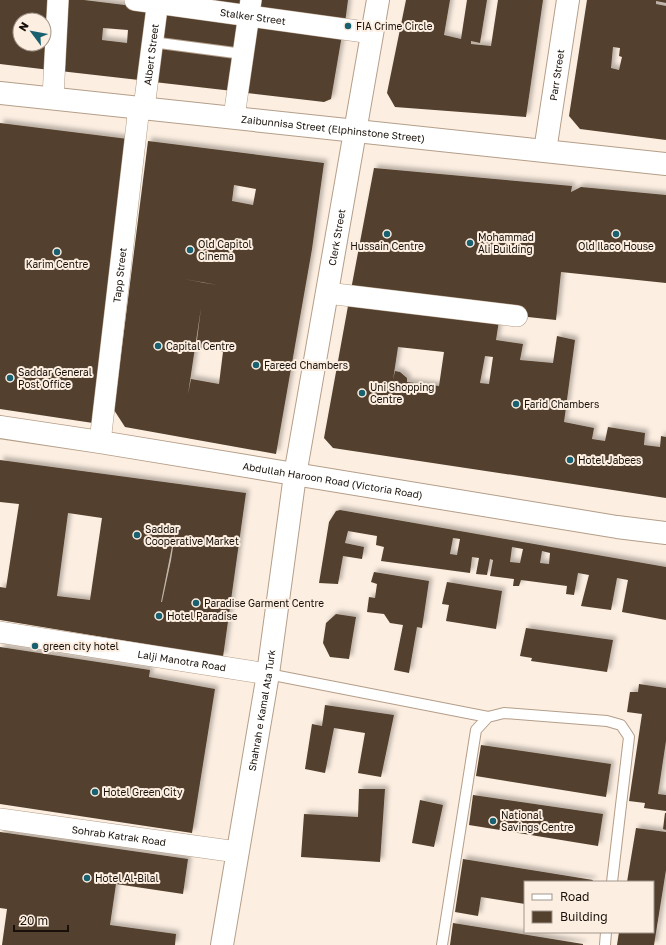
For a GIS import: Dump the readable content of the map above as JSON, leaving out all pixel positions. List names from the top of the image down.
{
  "streets": {
    "main road": [
      "Parr Street",
      "Zaibunnisa Street (Elphinstone Street)",
      "Clerk Street",
      "Abdullah Haroon Road (Victoria Road)",
      "Shahrah e Kamal Ata Turk"
    ],
    "street": [
      "Stalker Street",
      "Albert Street",
      "Tapp Street",
      "Lalji Manotra Road",
      "Sohrab Katrak Road"
    ]
  },
  "crossings": [
    ["Stalker Street", "Albert Street"],
    ["Stalker Street", "Clerk Street"],
    ["Albert Street", "Zaibunnisa Street (Elphinstone Street)"],
    ["Albert Street", "Tapp Street"],
    ["Parr Street", "Zaibunnisa Street (Elphinstone Street)"],
    ["Zaibunnisa Street (Elphinstone Street)", "Clerk Street"],
    ["Zaibunnisa Street (Elphinstone Street)", "Tapp Street"],
    ["Clerk Street", "Abdullah Haroon Road (Victoria Road)"],
    ["Clerk Street", "Shahrah e Kamal Ata Turk"],
    ["Tapp Street", "Abdullah Haroon Road (Victoria Road)"],
    ["Abdullah Haroon Road (Victoria Road)", "Shahrah e Kamal Ata Turk"],
    ["Lalji Manotra Road", "Shahrah e Kamal Ata Turk"],
    ["Shahrah e Kamal Ata Turk", "Sohrab Katrak Road"]
  ],
  "places": [
    "FIA Crime Circle",
    "Hussain Centre",
    "Old Ilaco House",
    "Mohammad Ali Building",
    "Old Capitol Cinema",
    "Karim Centre",
    "Capital Centre",
    "Fareed Chambers",
    "Saddar General Post Office",
    "Uni Shopping Centre",
    "Farid Chambers",
    "Hotel Jabees",
    "Saddar Cooperative Market",
    "Paradise Garment Centre",
    "Hotel Paradise",
    "green city hotel",
    "Hotel Green City",
    "National Savings Centre",
    "Hotel Al-Bilal"
  ],
  "legend": ["Road", "Building"],
  "scale_bar": "20 m",
  "north": "top left"
}
